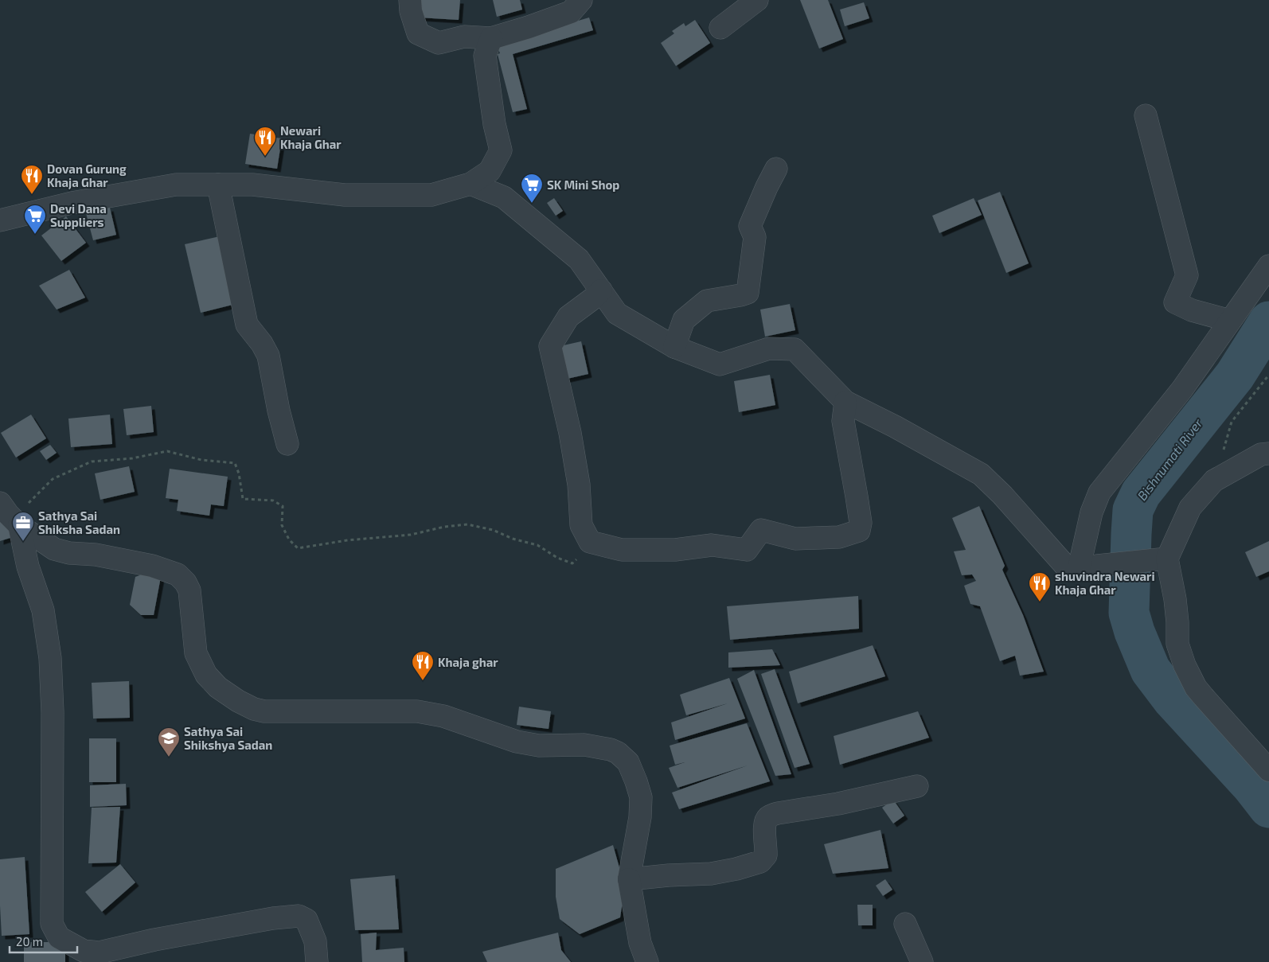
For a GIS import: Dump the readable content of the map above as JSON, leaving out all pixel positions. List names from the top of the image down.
{
  "water": ["Bishnumati River"],
  "places": {
    "restaurant": [
      "Newari Khaja Ghar",
      "Dovan Gurung Khaja Ghar",
      "shuvindra Newari Khaja Ghar",
      "Khaja ghar"
    ],
    "supermarket": ["SK Mini Shop", "Devi Dana Suppliers"],
    "office": ["Sathya Sai Shiksha Sadan"],
    "school or university": ["Sathya Sai Shikshya Sadan"]
  },
  "scale_bar": "20 m"
}
